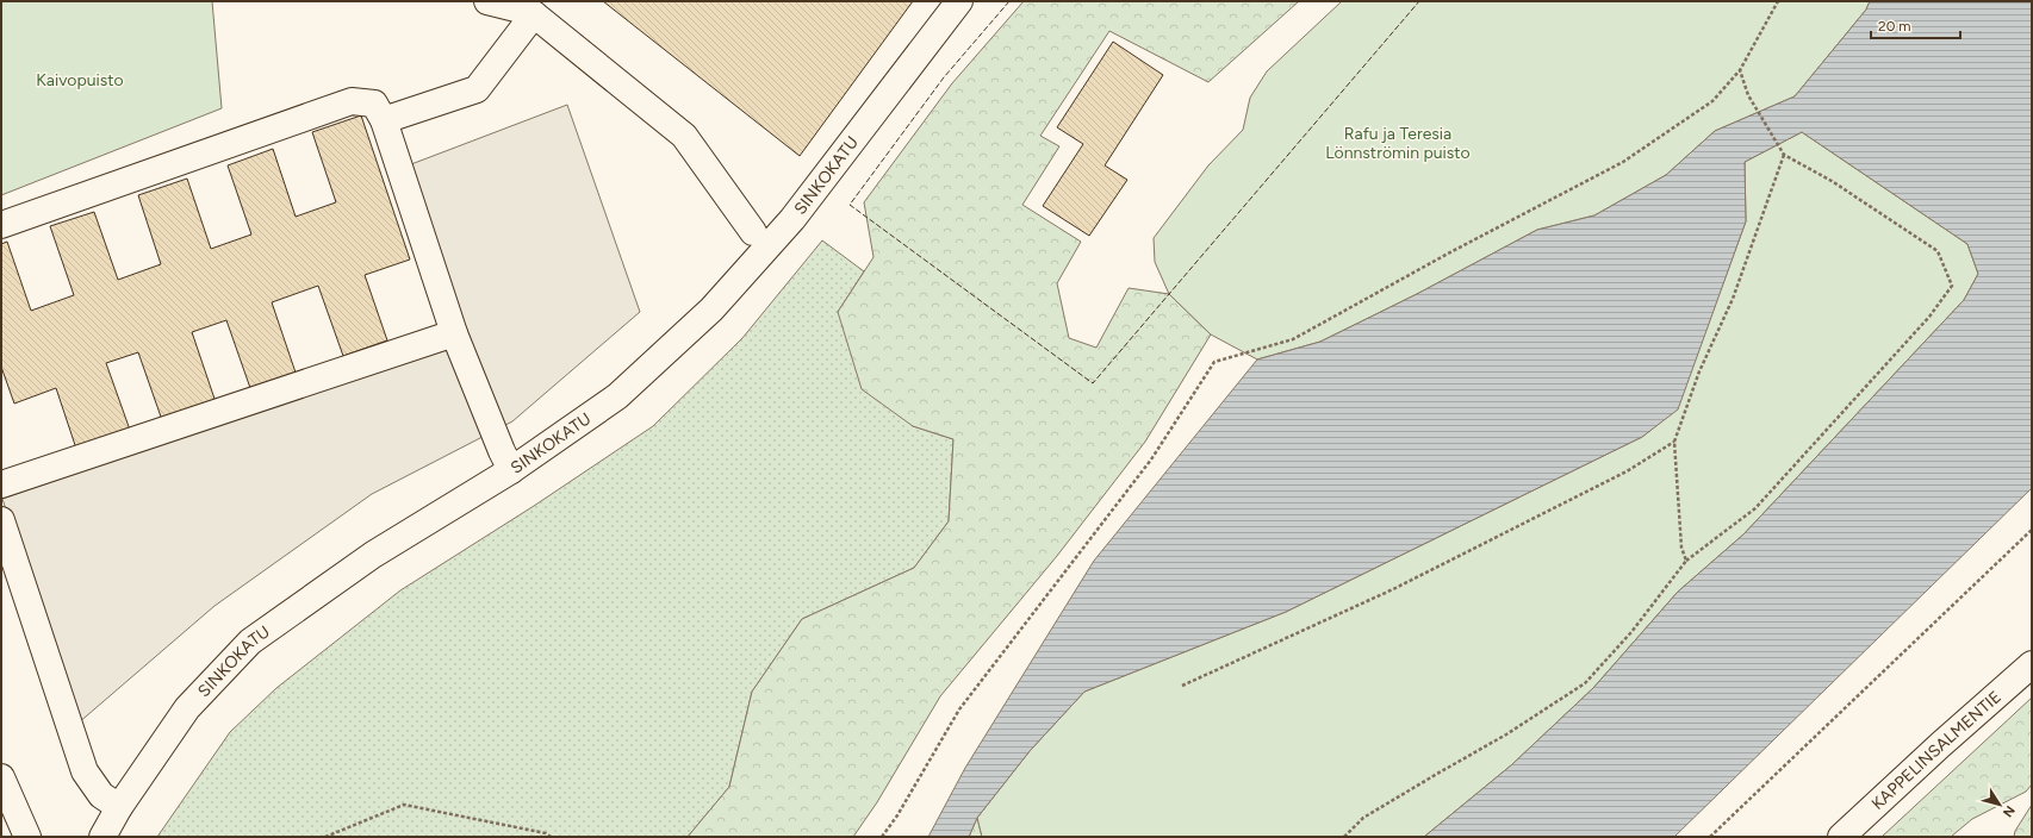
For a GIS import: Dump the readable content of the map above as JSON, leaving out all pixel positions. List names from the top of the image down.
{
  "streets": {
    "main road": ["SINKOKATU", "KAPPELINSALMENTIE"]
  },
  "parks": ["Kaivopuisto", "Rafu ja Teresia Lönnströmin puisto"],
  "scale_bar": "20 m",
  "north": "bottom right"
}
